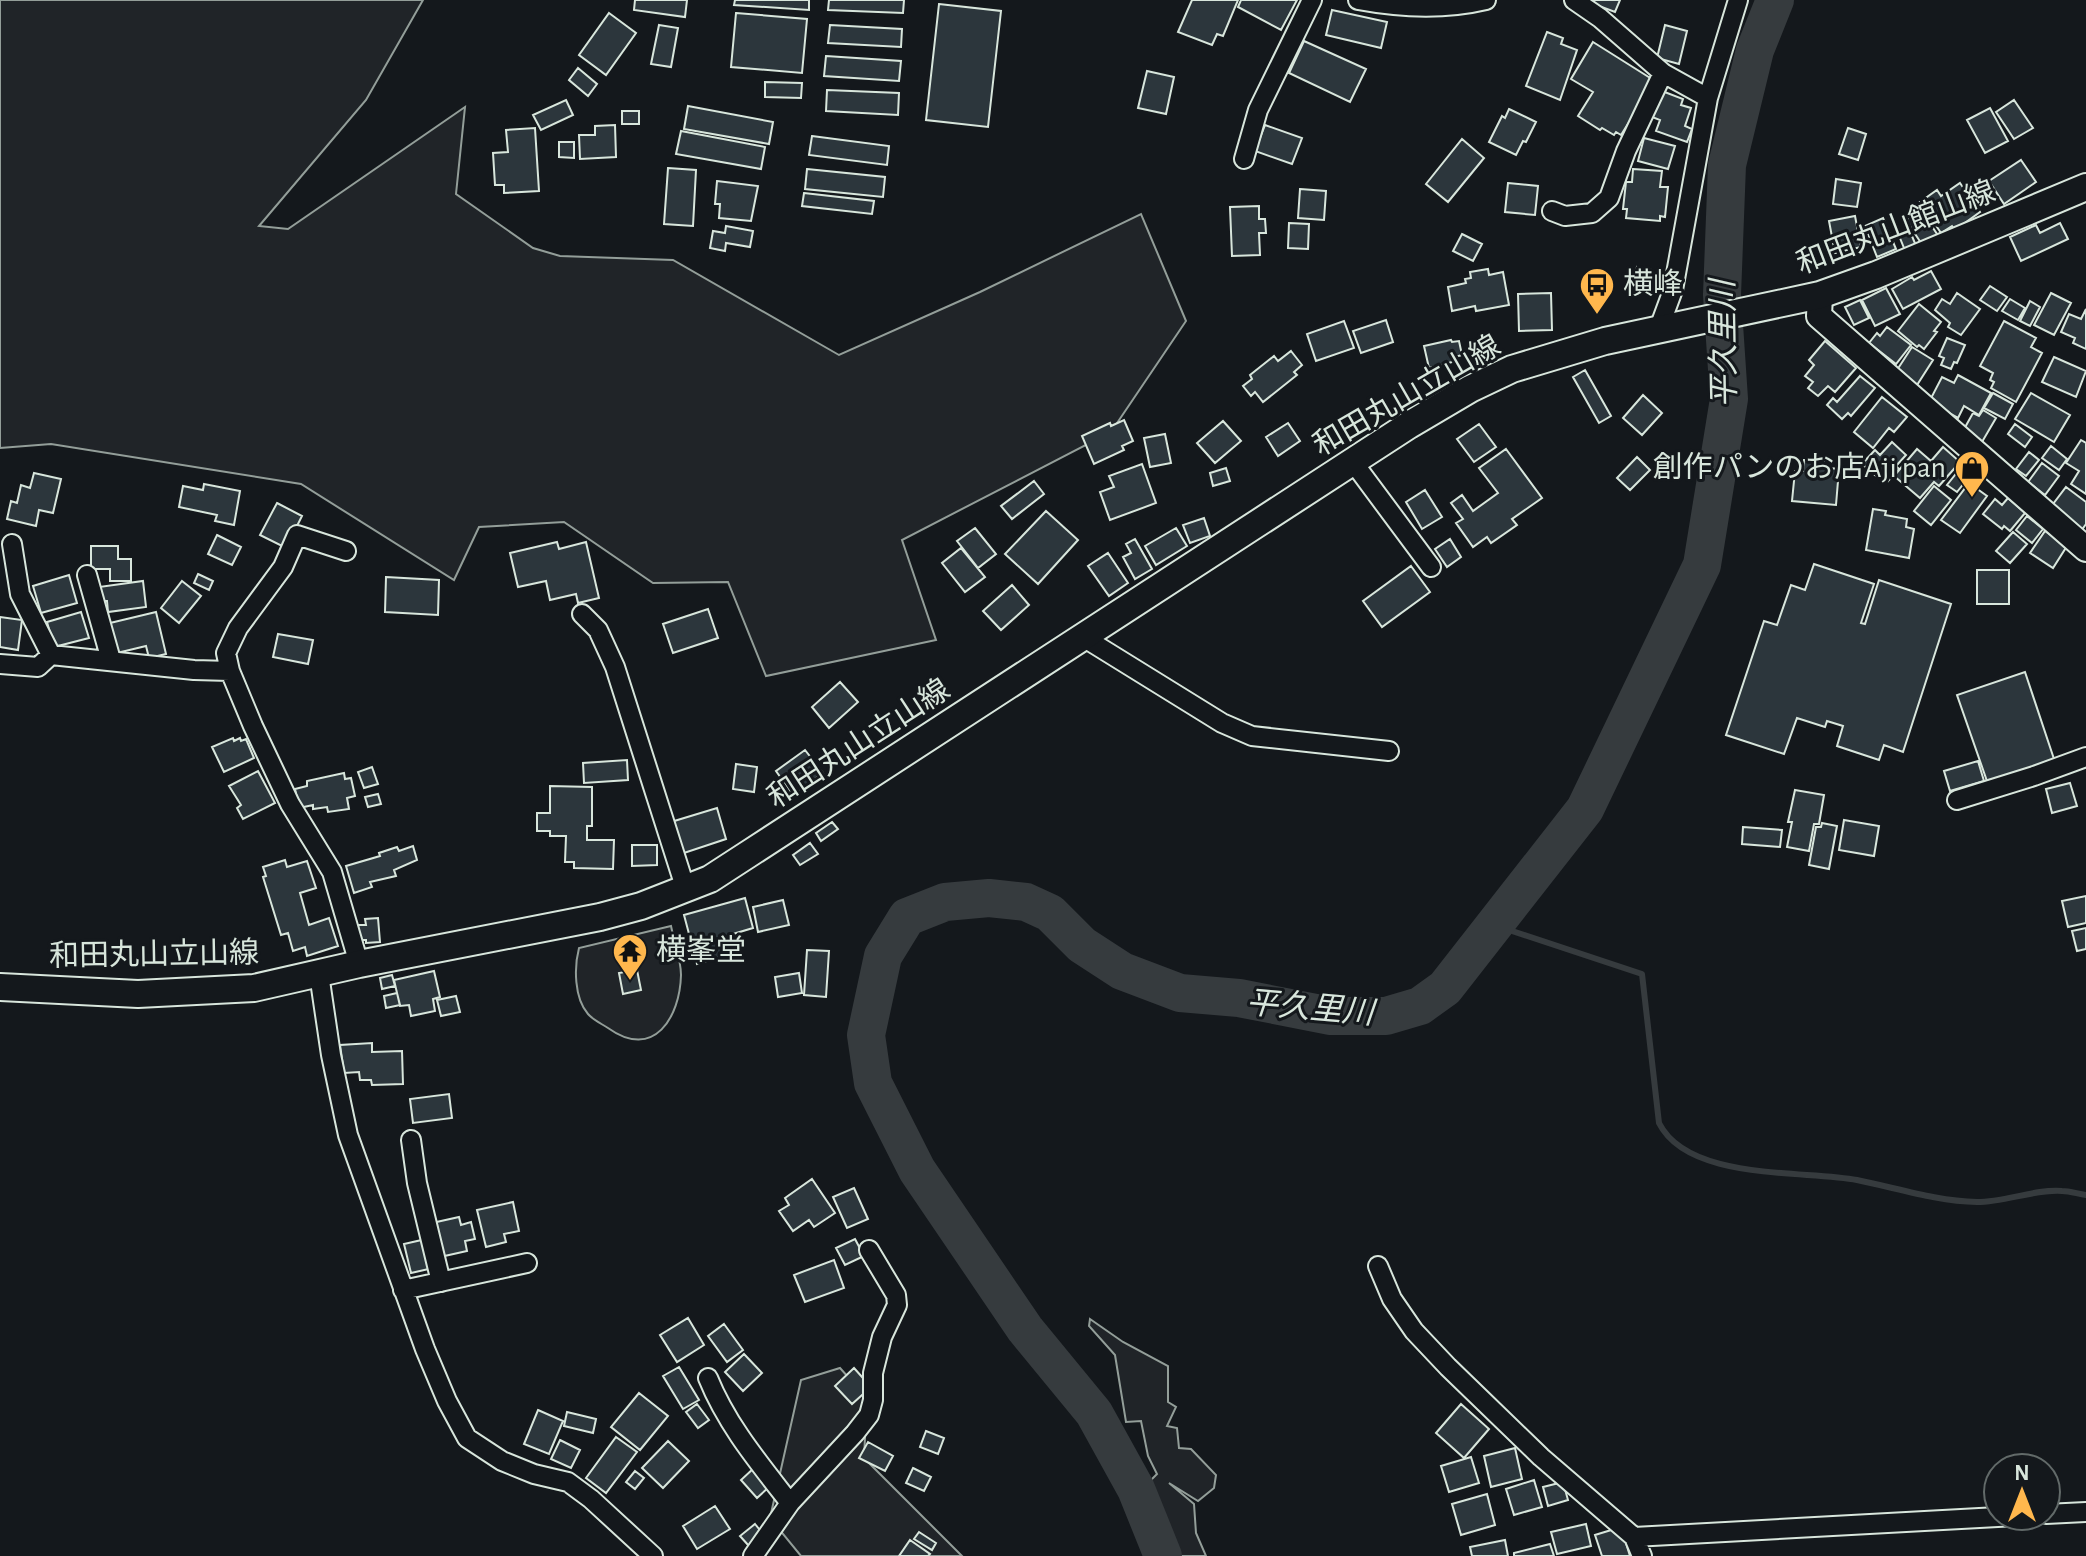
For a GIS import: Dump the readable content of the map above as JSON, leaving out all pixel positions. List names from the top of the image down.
{
  "streets": {
    "main road": ["和田丸山館山線", "和田丸山立山線"]
  },
  "crossings": [
    ["和田丸山館山線", "和田丸山立山線"]
  ],
  "water": ["平久里川"],
  "places": {
    "bus stop": ["横峰"],
    "shop": ["創作パンのお店Aji pan"],
    "temple": ["横峯堂"]
  },
  "north": "top"
}
